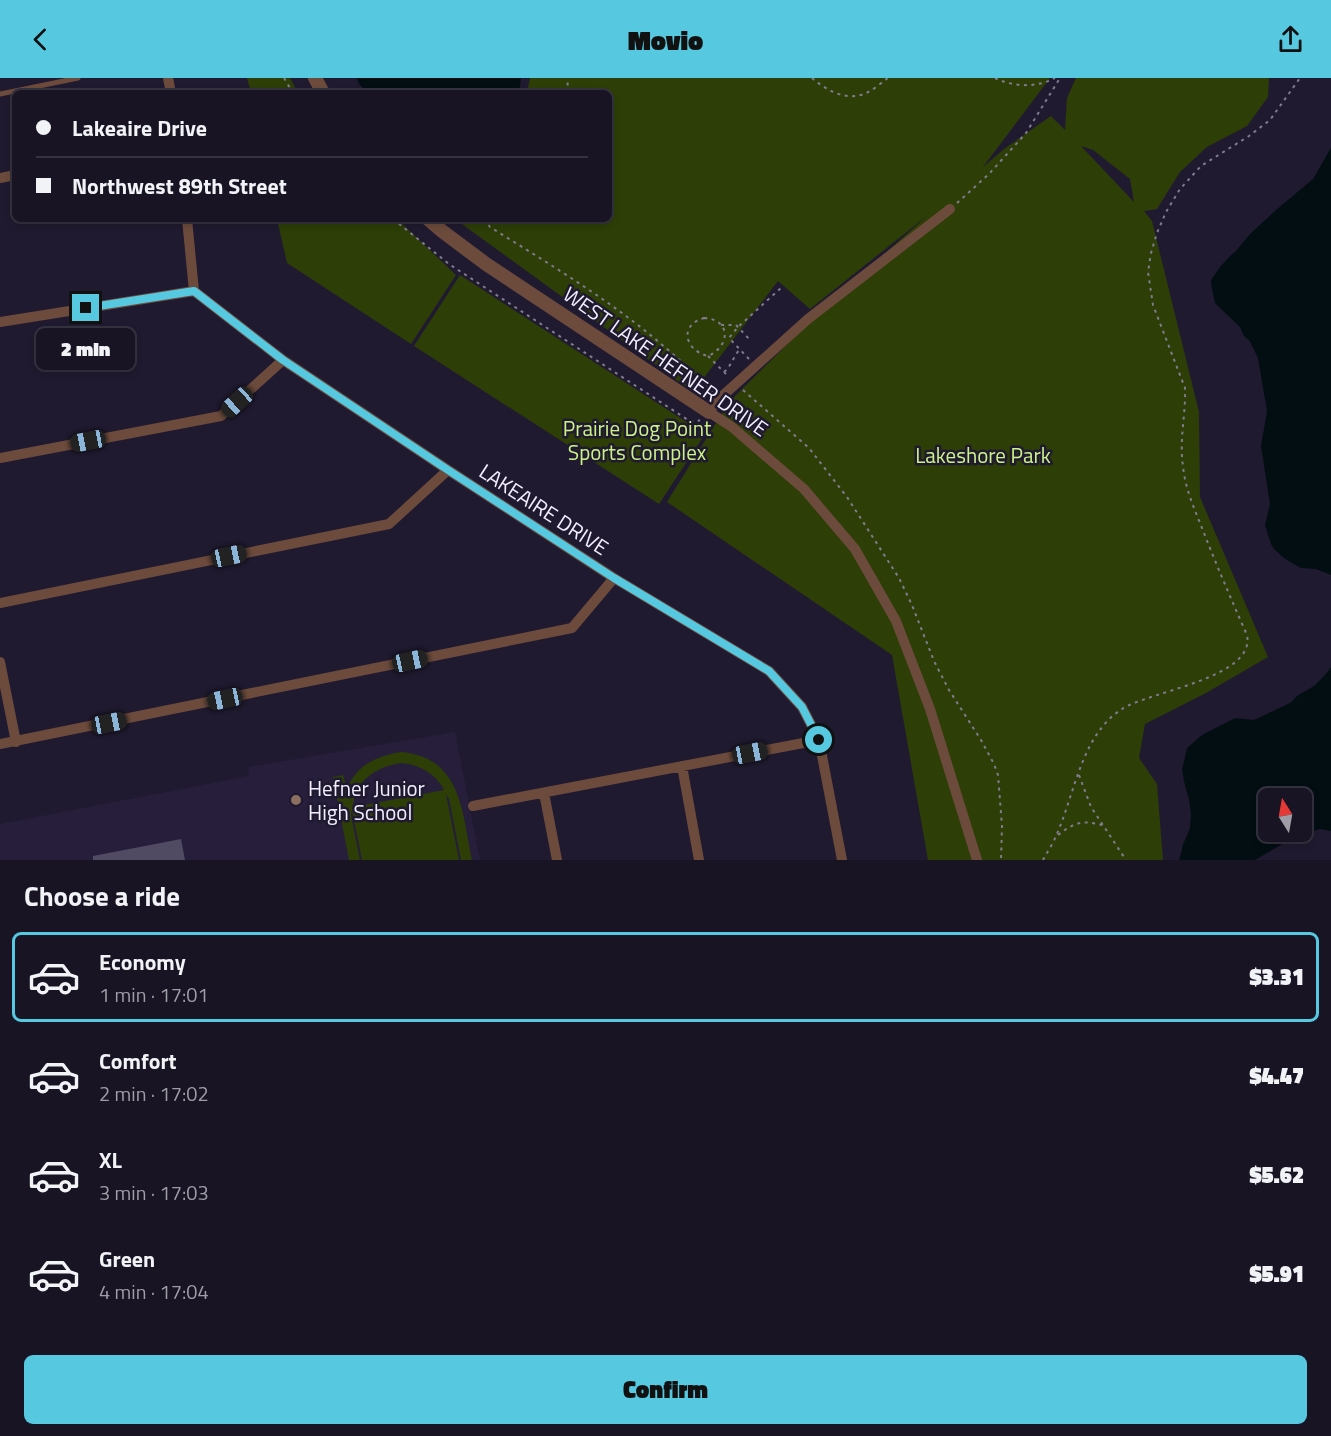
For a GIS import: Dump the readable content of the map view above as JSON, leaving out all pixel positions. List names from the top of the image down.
{
  "streets": {
    "street": ["WEST LAKE HEFNER DRIVE", "LAKEAIRE DRIVE"]
  },
  "parks": ["Prairie Dog Point Sports Complex", "Lakeshore Park"],
  "places": ["Hefner Junior High School"],
  "north": "top",
  "page": {
    "header": "Movio",
    "banner": ["Lakeaire Drive", "Northwest 89th Street"],
    "bubble": "2 min",
    "heading": "Choose a ride",
    "list": [
      {
        "name": "Economy",
        "note": "1 min · 17:01",
        "value": "$3.31"
      },
      {
        "name": "Comfort",
        "note": "2 min · 17:02",
        "value": "$4.47"
      },
      {
        "name": "XL",
        "note": "3 min · 17:03",
        "value": "$5.62"
      },
      {
        "name": "Green",
        "note": "4 min · 17:04",
        "value": "$5.91"
      }
    ],
    "buttons": "Confirm"
  }
}
